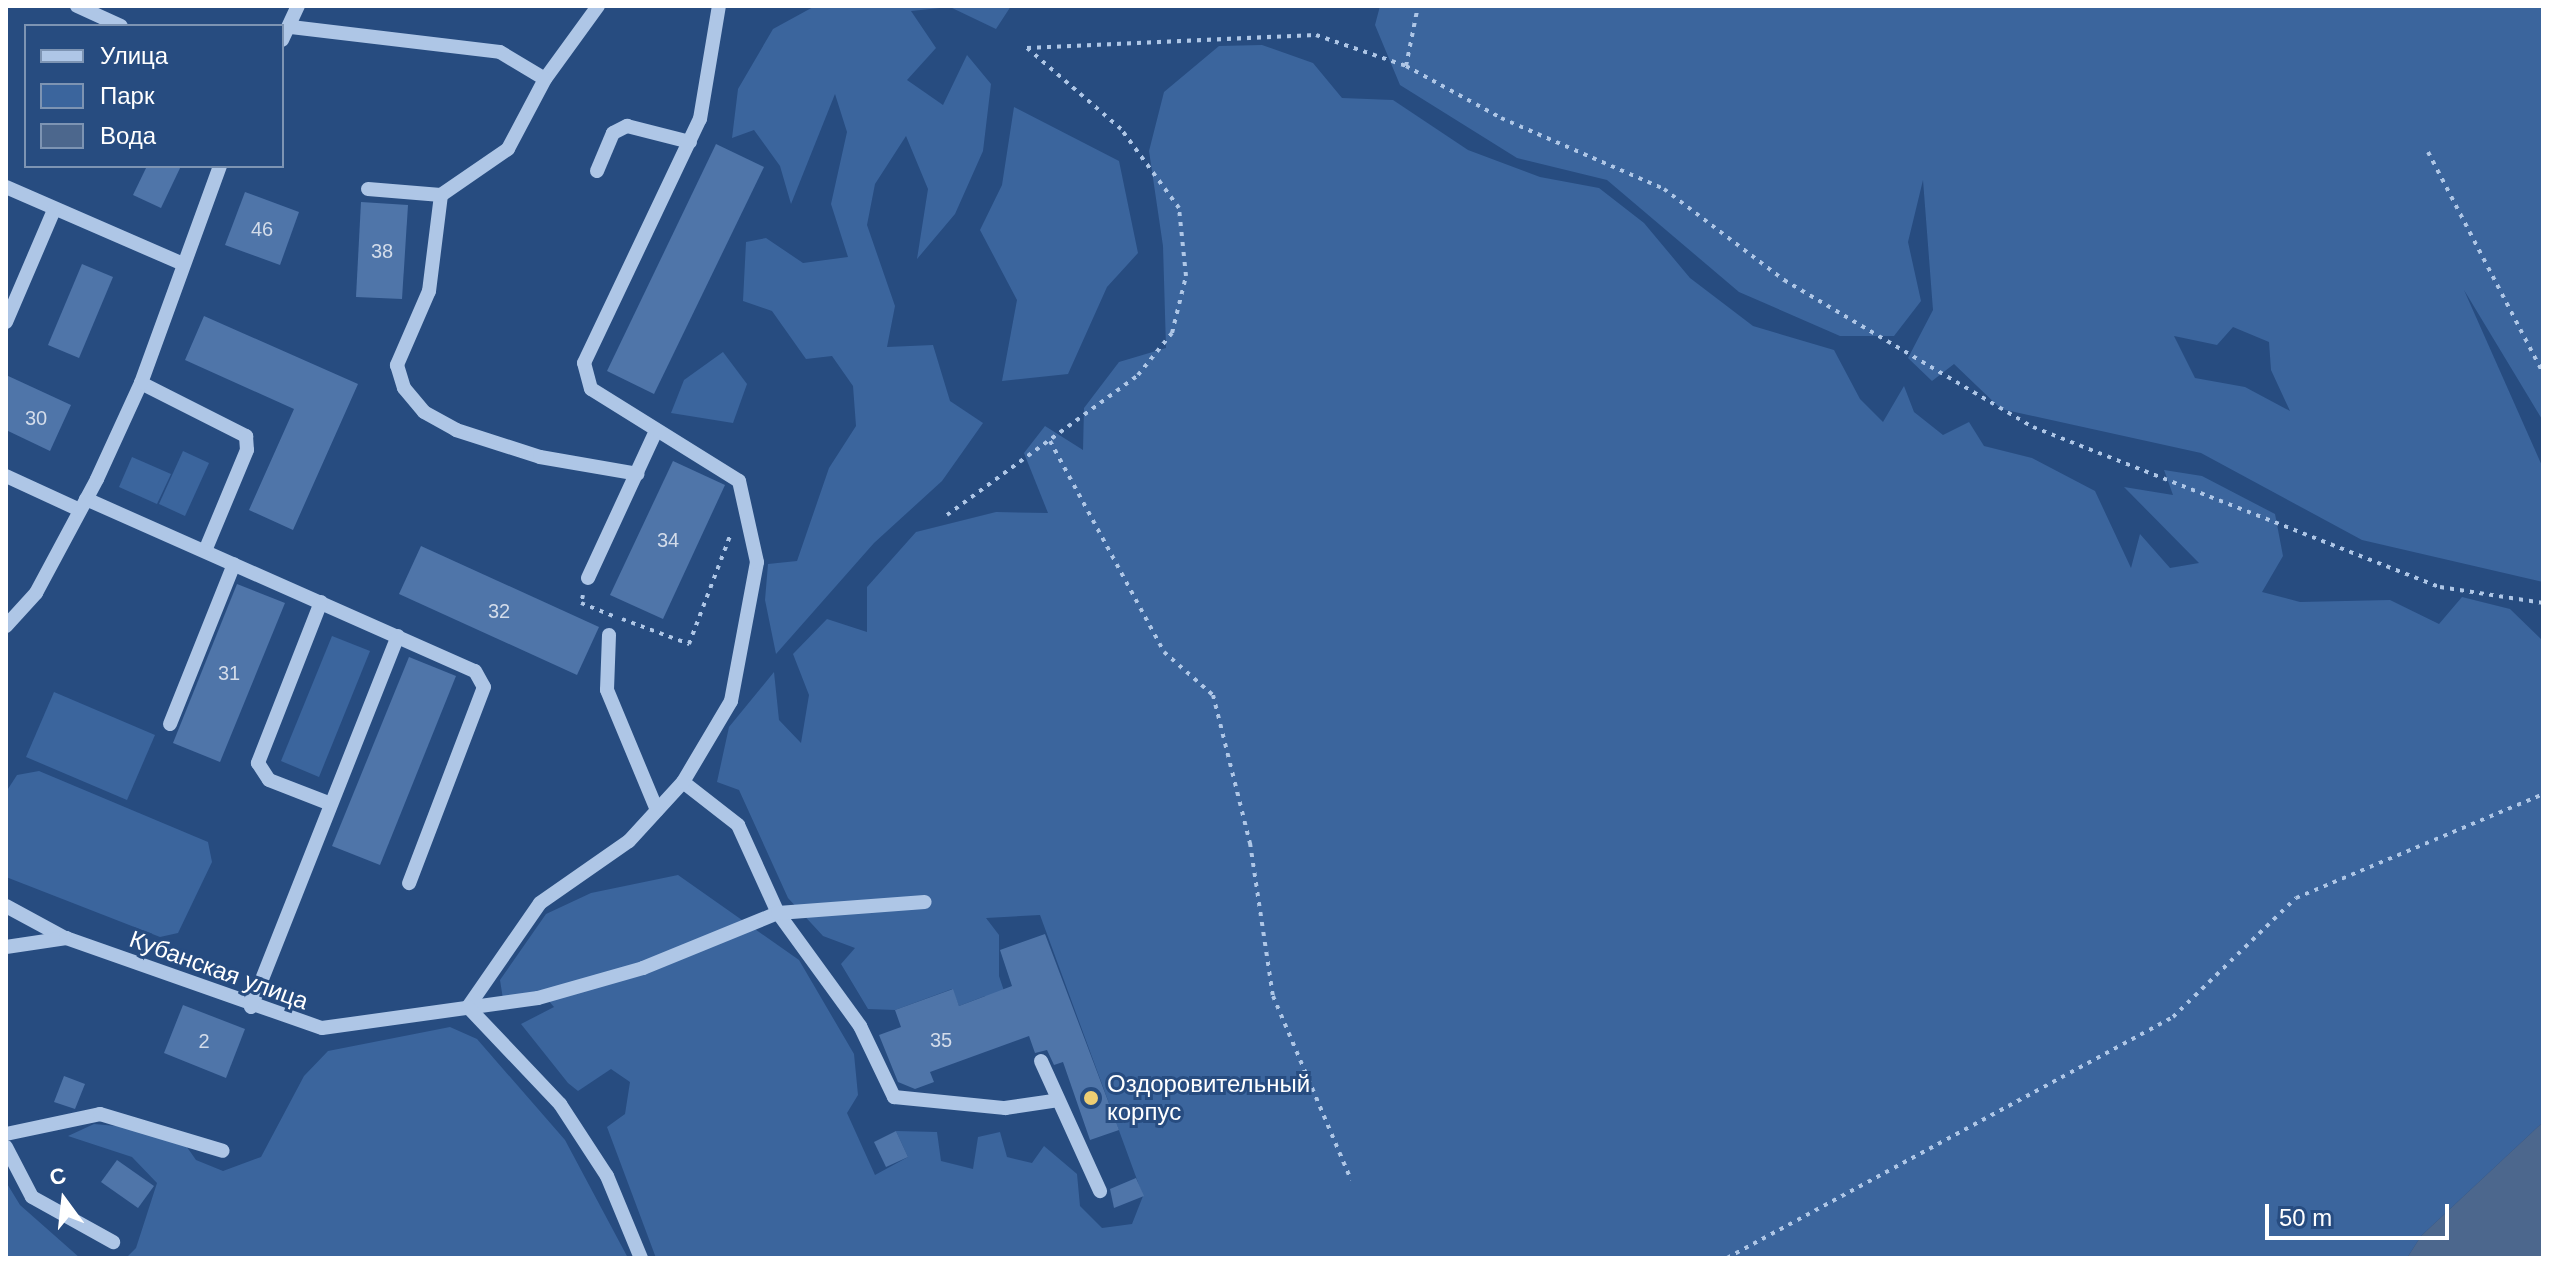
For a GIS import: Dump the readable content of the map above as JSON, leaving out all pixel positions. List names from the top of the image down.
{
  "streets": {
    "street": ["Кубанская улица"]
  },
  "places": ["Оздоровительный корпус"],
  "house_numbers": [
    "46",
    "38",
    "30",
    "34",
    "32",
    "31",
    "35",
    "2"
  ],
  "legend": ["Улица", "Парк", "Вода"],
  "scale_bar": "50 m",
  "north": "top"
}
